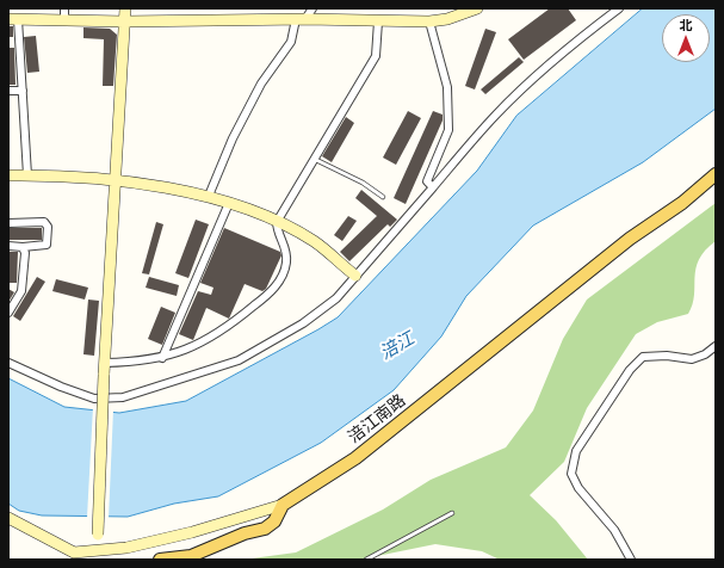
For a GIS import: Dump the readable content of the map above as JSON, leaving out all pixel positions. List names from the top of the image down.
{
  "streets": {
    "main road": ["涪江南路"]
  },
  "water": ["涪江"],
  "north": "top"
}
